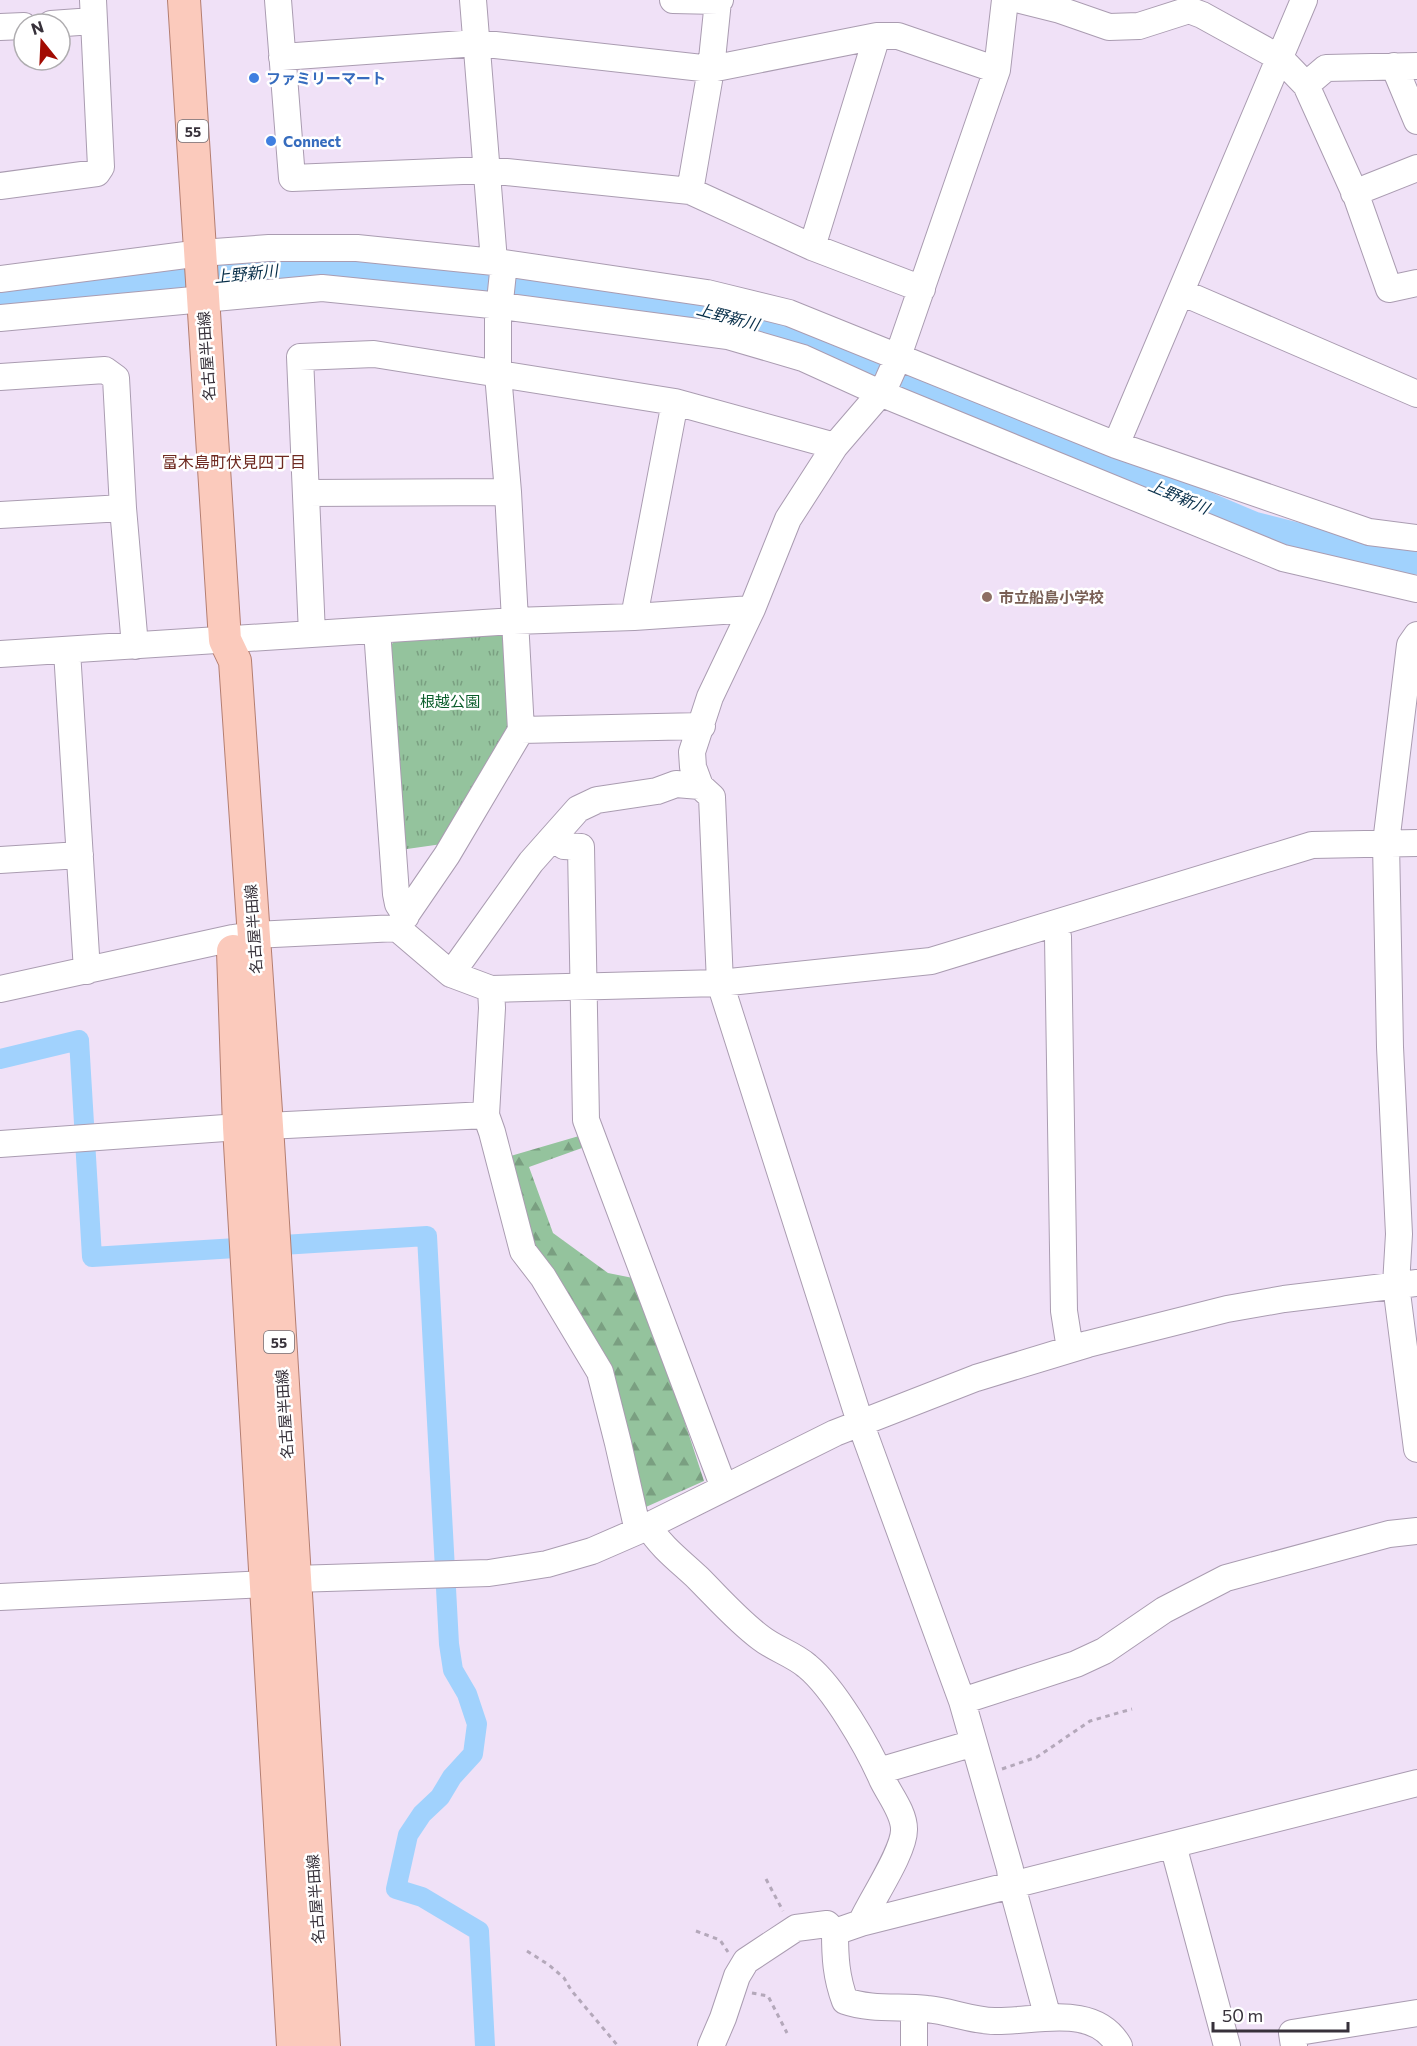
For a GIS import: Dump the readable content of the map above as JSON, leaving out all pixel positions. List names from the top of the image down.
{
  "streets": {
    "main road": ["55", "名古屋半田線"]
  },
  "districts": ["富木島町伏見四丁目"],
  "water": ["上野新川"],
  "parks": ["根越公園"],
  "places": ["ファミリーマート", "Connect", "市立船島小学校"],
  "scale_bar": "50 m",
  "north": "top"
}
